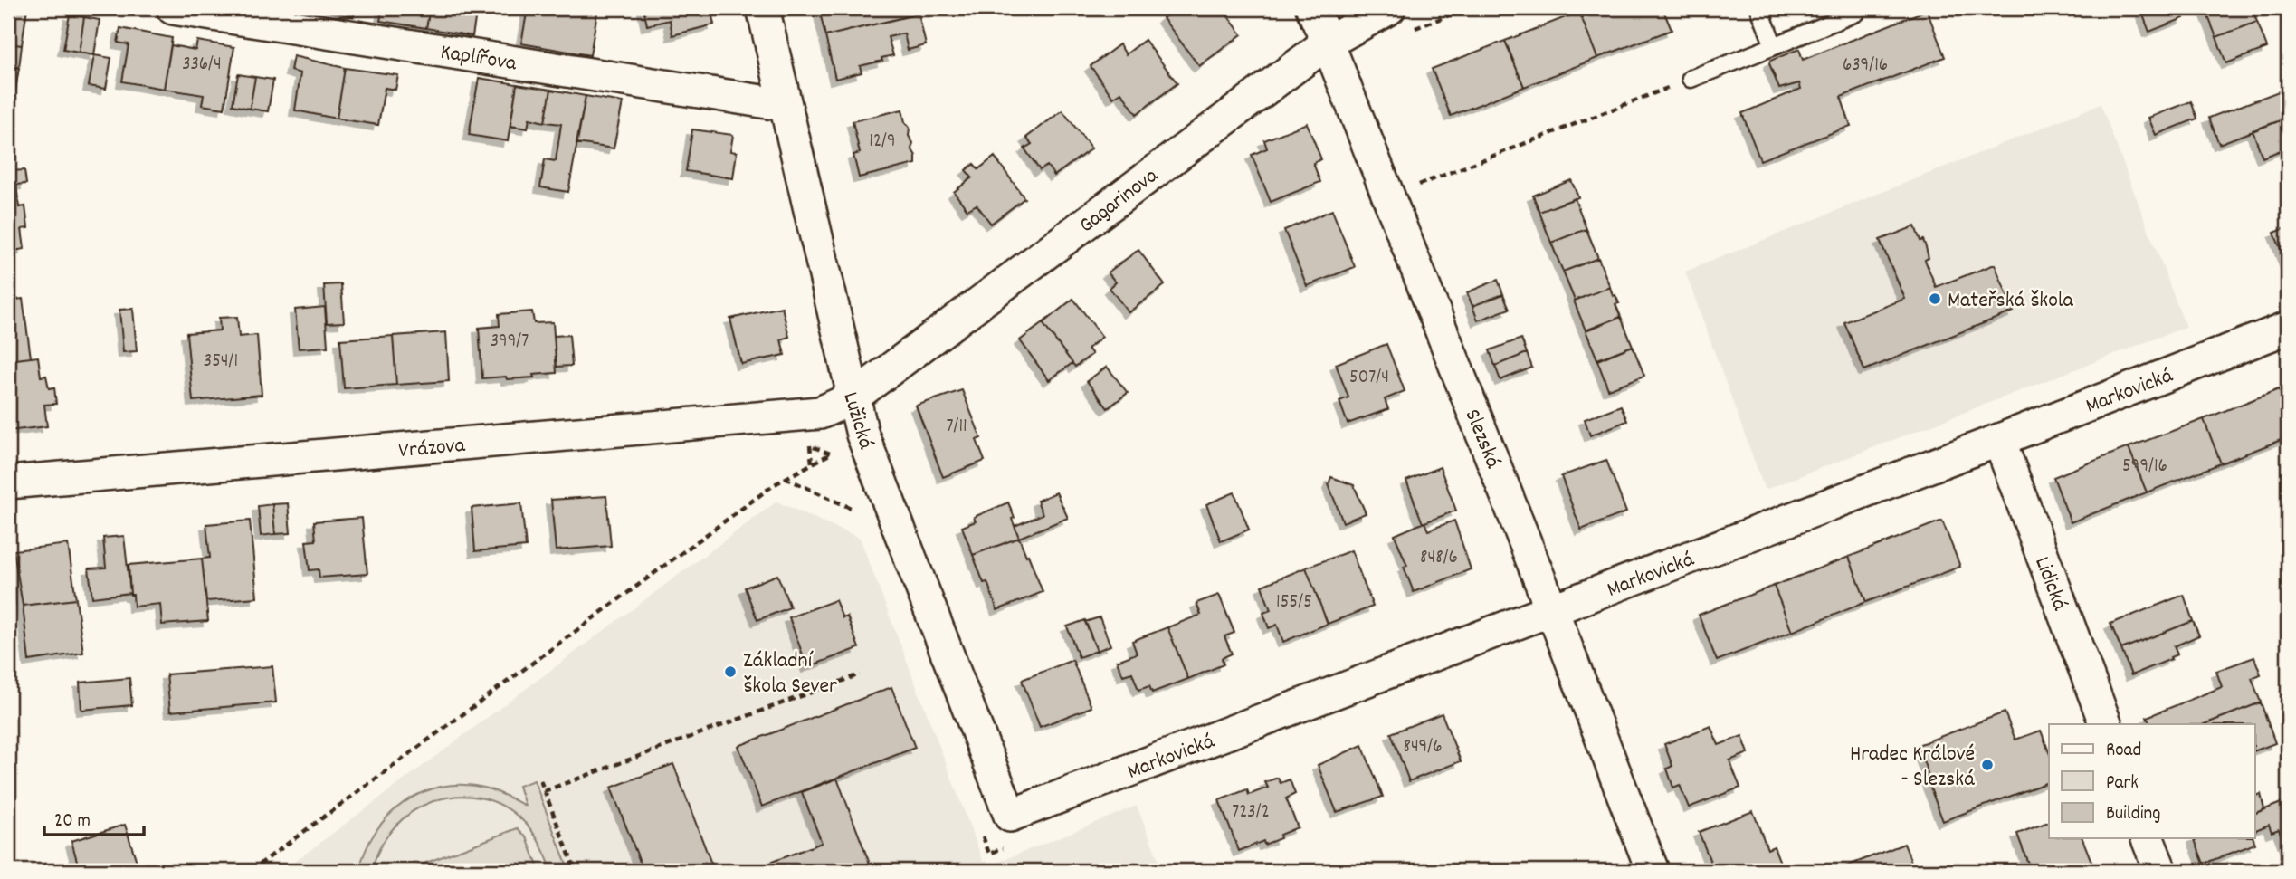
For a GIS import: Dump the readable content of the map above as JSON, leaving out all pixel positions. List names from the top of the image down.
{
  "streets": {
    "street": [
      "Kaplířova",
      "Gagarinova",
      "Markovická",
      "Lužická",
      "Slezská",
      "Vrázova",
      "Lidická"
    ]
  },
  "crossings": [
    ["Kaplířova", "Lužická"],
    ["Gagarinova", "Lužická"],
    ["Gagarinova", "Slezská"],
    ["Gagarinova", "Vrázova"],
    ["Markovická", "Lužická"],
    ["Markovická", "Slezská"],
    ["Markovická", "Lidická"],
    ["Lužická", "Vrázova"]
  ],
  "places": ["Mateřská škola", "Základní škola Sever", "Hradec Králové - Slezská"],
  "house_numbers": [
    "336/4",
    "639/16",
    "12/9",
    "399/7",
    "354/1",
    "507/4",
    "7/11",
    "599/16",
    "848/6",
    "155/5",
    "849/6",
    "723/2"
  ],
  "legend": ["Road", "Park", "Building"],
  "scale_bar": "20 m"
}
